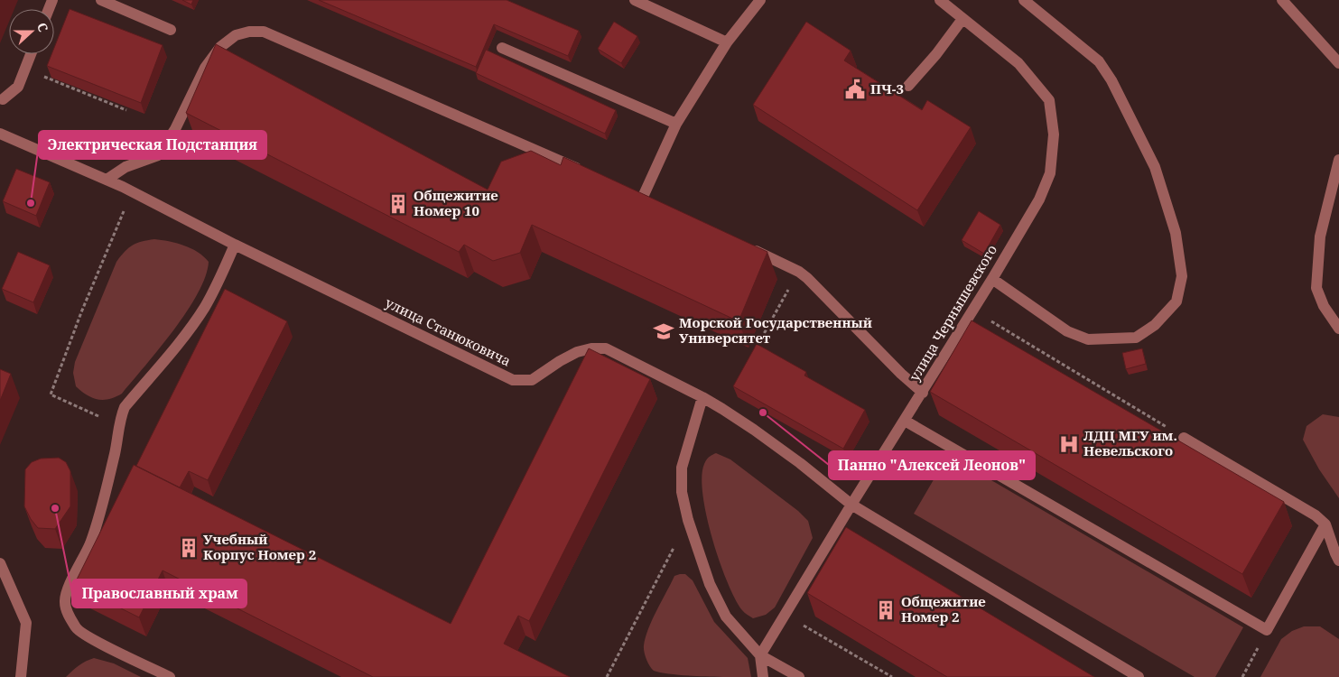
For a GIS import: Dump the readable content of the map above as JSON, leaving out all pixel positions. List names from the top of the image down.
{
  "streets": {
    "lane": ["улица Чернышевского", "улица Станюковича"]
  },
  "crossings": [
    ["улица Чернышевского", "улица Станюковича"]
  ],
  "places": {
    "public building": ["ПЧ-3"],
    "other": ["Электрическая Подстанция", "Панно \"Алексей Леонов\"", "Православный храм"],
    "building": ["Общежитие Номер 10", "Учебный Корпус Номер 2", "Общежитие Номер 2"],
    "school or university": ["Морской Государственный Университет"],
    "hospital": ["ЛДЦ МГУ им. Невельского"]
  },
  "north": "right"
}
